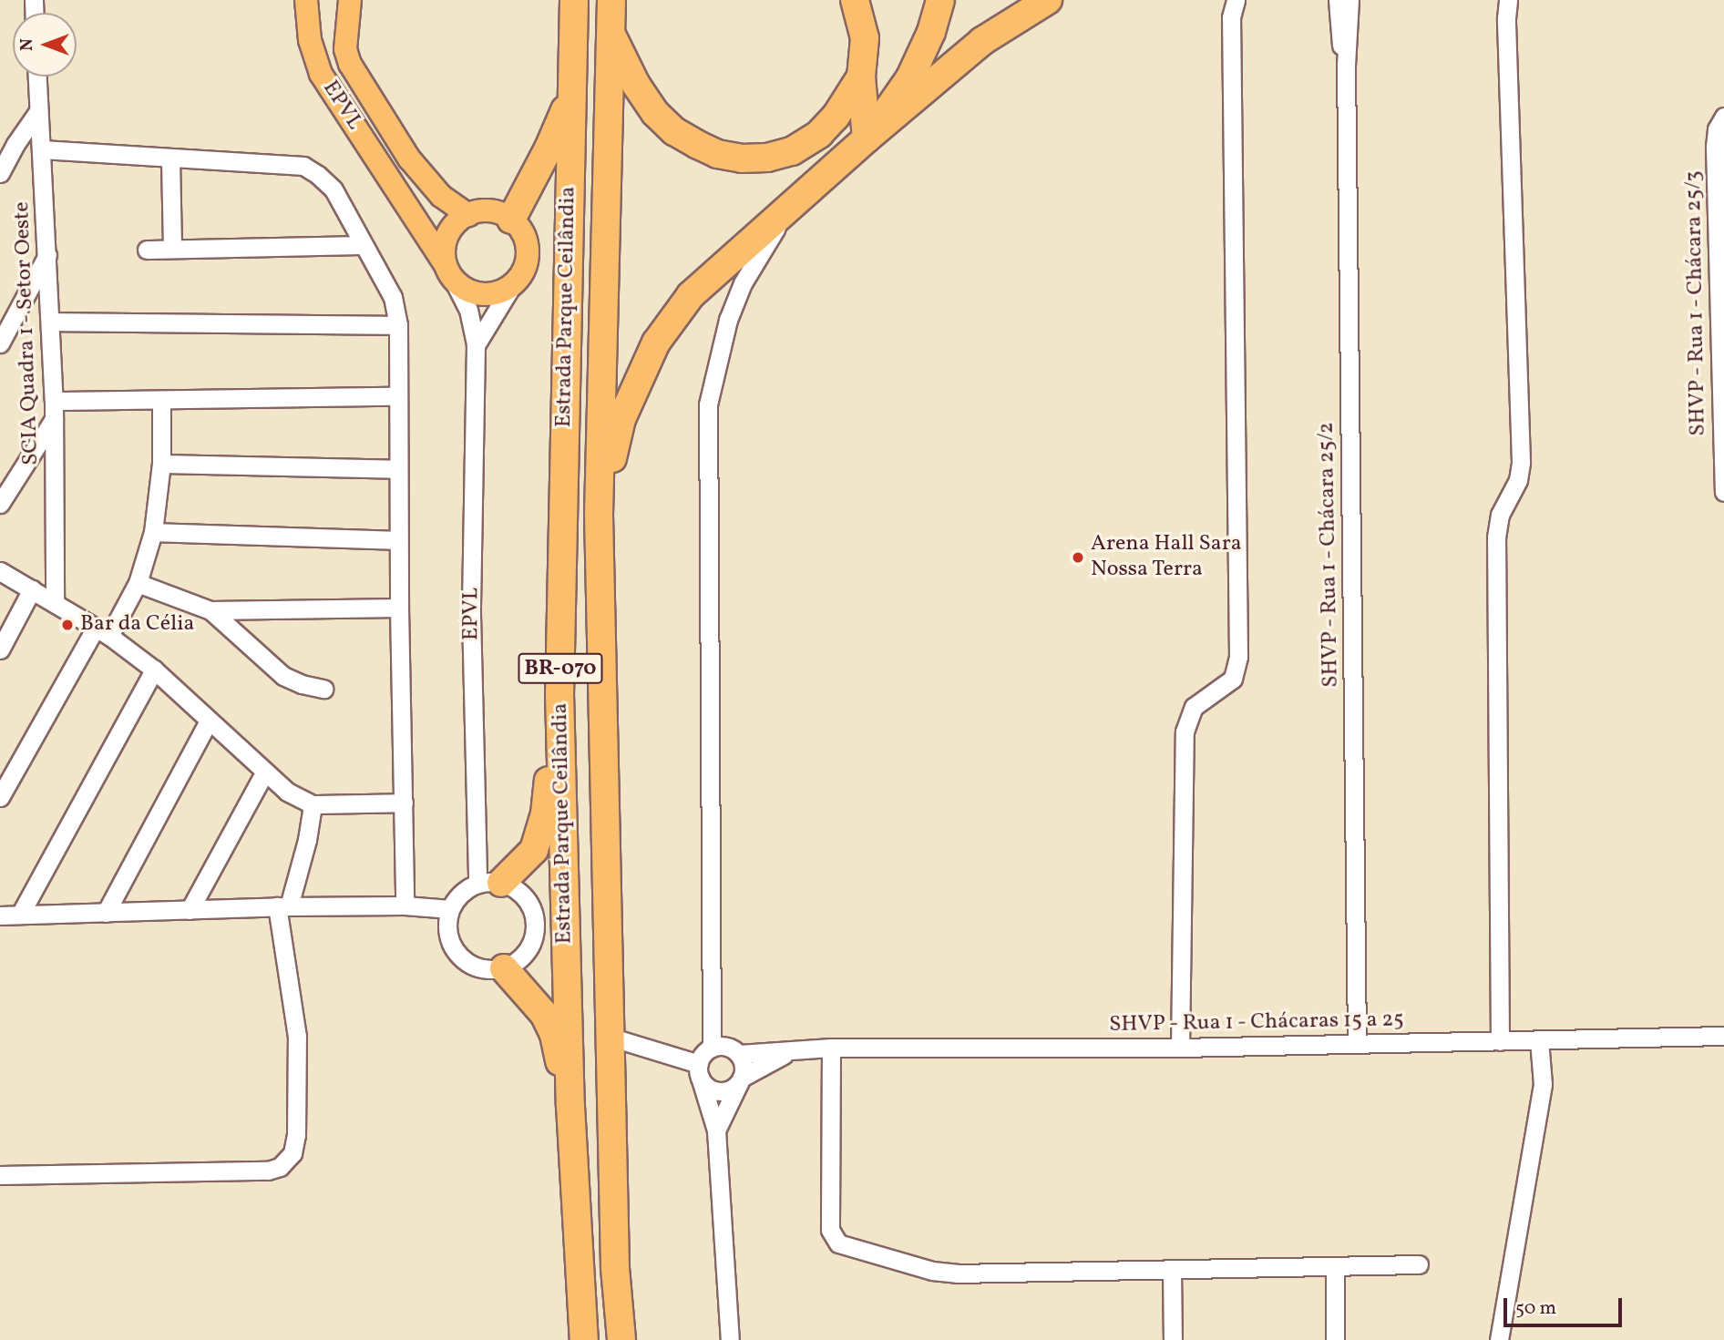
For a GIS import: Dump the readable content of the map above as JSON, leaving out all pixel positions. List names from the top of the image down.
{
  "streets": {
    "highway": ["Estrada Parque Ceilândia", "BR-070"],
    "main road": ["EPVL"],
    "street": [
      "SHVP - Rua 1 - Chácara 25/3",
      "SCIA Quadra 1 - Setor Oeste",
      "SHVP - Rua 1 - Chácara 25/2",
      "SHVP - Rua 1 - Chácaras 15 a 25"
    ]
  },
  "crossings": [
    ["SHVP - Rua 1 - Chácara 25/2", "SHVP - Rua 1 - Chácaras 15 a 25"]
  ],
  "places": ["Arena Hall Sara Nossa Terra", "Bar da Célia"],
  "scale_bar": "50 m",
  "north": "left"
}
